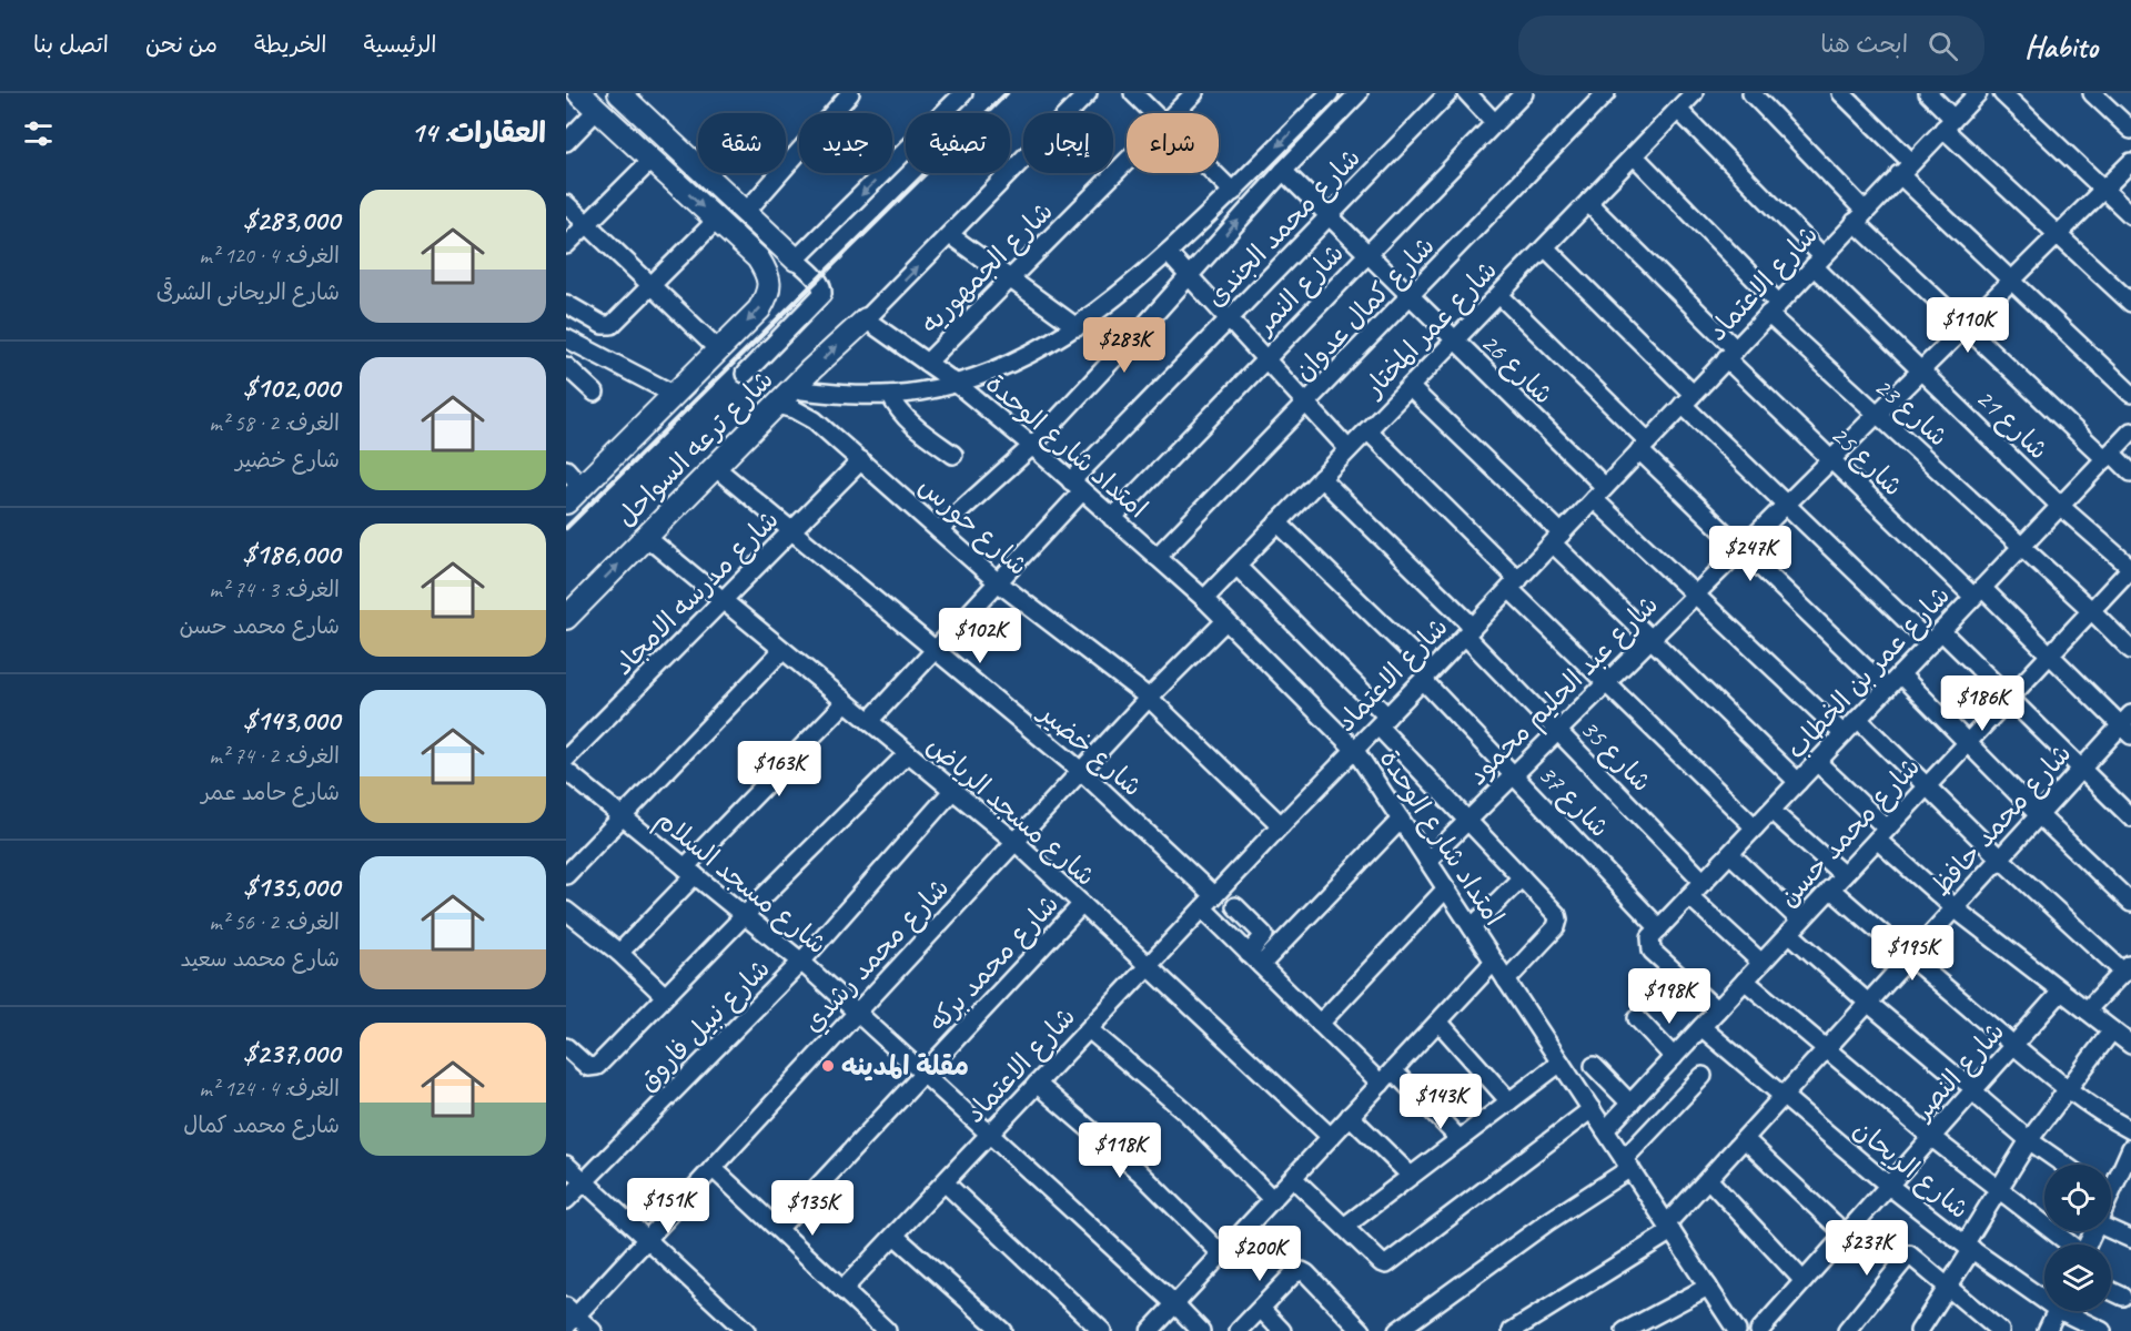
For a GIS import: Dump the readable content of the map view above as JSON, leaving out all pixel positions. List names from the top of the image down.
{
  "streets": {
    "main road": ["شارع ترعه السواحل"],
    "street": [
      "شارع محمد الجندى",
      "شارع الجمهوريه",
      "شارع الاعتماد",
      "شارع النمر",
      "شارع كمال عدوان",
      "شارع عمر المختار",
      "شارع 26",
      "شارع 23",
      "شارع 21",
      "امتداد شارع الوحدة",
      "شارع 25",
      "شارع حورس",
      "شارع مدرسه الامجاد",
      "شارع عمر بن الخطاب",
      "شارع عبد الحليم محمود",
      "شارع خضير",
      "شارع 35",
      "شارع 37",
      "شارع مسجد الرياض",
      "شارع محمد حافظ",
      "شارع محمد حسن",
      "شارع مسجد السلام",
      "شارع محمد رشدي",
      "شارع محمد بركه",
      "شارع نبيل فاروق",
      "شارع النصر",
      "شارع الريحان"
    ]
  },
  "crossings": [
    ["شارع محمد الجندى", "شارع 26"],
    ["شارع محمد الجندى", "امتداد شارع الوحدة"],
    ["شارع محمد الجندى", "شارع حورس"],
    ["شارع محمد الجندى", "شارع خضير"],
    ["شارع محمد الجندى", "شارع مسجد الرياض"],
    ["شارع الجمهوريه", "امتداد شارع الوحدة"],
    ["شارع الاعتماد", "شارع 26"],
    ["شارع الاعتماد", "شارع 23"],
    ["شارع الاعتماد", "شارع 21"],
    ["شارع الاعتماد", "امتداد شارع الوحدة"],
    ["شارع الاعتماد", "شارع 25"],
    ["شارع الاعتماد", "شارع حورس"],
    ["شارع الاعتماد", "شارع خضير"],
    ["شارع الاعتماد", "شارع 35"],
    ["شارع الاعتماد", "شارع 37"],
    ["شارع الاعتماد", "شارع مسجد الرياض"],
    ["شارع الاعتماد", "شارع مسجد السلام"],
    ["شارع النمر", "شارع 26"],
    ["شارع النمر", "امتداد شارع الوحدة"],
    ["شارع كمال عدوان", "شارع 26"],
    ["شارع كمال عدوان", "امتداد شارع الوحدة"],
    ["شارع عمر المختار", "شارع 26"],
    ["شارع عمر المختار", "شارع 23"],
    ["شارع عمر المختار", "شارع 21"],
    ["شارع عمر المختار", "امتداد شارع الوحدة"],
    ["شارع عمر المختار", "شارع 25"],
    ["شارع عمر المختار", "شارع 35"],
    ["شارع عمر المختار", "شارع 37"],
    ["شارع 26", "شارع عمر بن الخطاب"],
    ["شارع 26", "شارع عبد الحليم محمود"],
    ["شارع 23", "شارع عمر بن الخطاب"],
    ["شارع 23", "شارع عبد الحليم محمود"],
    ["شارع 23", "شارع محمد حسن"],
    ["شارع 21", "شارع عمر بن الخطاب"],
    ["شارع 21", "شارع عبد الحليم محمود"],
    ["شارع 21", "شارع محمد حسن"],
    ["امتداد شارع الوحدة", "شارع ترعه السواحل"],
    ["امتداد شارع الوحدة", "شارع عبد الحليم محمود"],
    ["امتداد شارع الوحدة", "شارع محمد حافظ"],
    ["امتداد شارع الوحدة", "شارع محمد حسن"],
    ["امتداد شارع الوحدة", "شارع محمد رشدي"],
    ["شارع ترعه السواحل", "شارع حورس"],
    ["شارع ترعه السواحل", "شارع خضير"],
    ["شارع ترعه السواحل", "شارع مسجد الرياض"],
    ["شارع 25", "شارع عمر بن الخطاب"],
    ["شارع 25", "شارع عبد الحليم محمود"],
    ["شارع 25", "شارع محمد حافظ"],
    ["شارع 25", "شارع محمد حسن"],
    ["شارع حورس", "شارع مدرسه الامجاد"],
    ["شارع حورس", "شارع محمد رشدي"],
    ["شارع مدرسه الامجاد", "شارع خضير"],
    ["شارع مدرسه الامجاد", "شارع مسجد الرياض"],
    ["شارع عمر بن الخطاب", "شارع 35"],
    ["شارع عمر بن الخطاب", "شارع 37"],
    ["شارع عمر بن الخطاب", "شارع محمد حسن"],
    ["شارع عبد الحليم محمود", "شارع 35"],
    ["شارع عبد الحليم محمود", "شارع 37"],
    ["شارع خضير", "شارع محمد رشدي"],
    ["شارع مسجد الرياض", "شارع محمد رشدي"],
    ["شارع مسجد الرياض", "شارع محمد بركه"],
    ["شارع مسجد الرياض", "شارع نبيل فاروق"],
    ["شارع محمد حافظ", "شارع الريحان"],
    ["شارع محمد حسن", "شارع الريحان"],
    ["شارع مسجد السلام", "شارع محمد رشدي"],
    ["شارع مسجد السلام", "شارع محمد بركه"],
    ["شارع مسجد السلام", "شارع نبيل فاروق"],
    ["شارع النصر", "شارع الريحان"]
  ],
  "places": ["مقلة المدينه"],
  "page": {
    "header": "Habito",
    "search": "ابحث هنا",
    "nav": [
      "الرئيسية",
      "الخريطة",
      "من نحن",
      "اتصل بنا"
    ],
    "heading": "العقارات: 14",
    "chip": [
      "شراء",
      "إيجار",
      "تصفية",
      "جديد",
      "شقة"
    ],
    "list": [
      {
        "name": "$283,000",
        "note": "الغرف: 4 · 120 m² · شارع الريحانى الشرقى"
      },
      {
        "name": "$102,000",
        "note": "الغرف: 2 · 58 m² · شارع خضير"
      },
      {
        "name": "$186,000",
        "note": "الغرف: 3 · 74 m² · شارع محمد حسن"
      },
      {
        "name": "$143,000",
        "note": "الغرف: 2 · 74 m² · شارع حامد عمر"
      },
      {
        "name": "$135,000",
        "note": "الغرف: 2 · 56 m² · شارع محمد سعيد"
      },
      {
        "name": "$237,000",
        "note": "الغرف: 4 · 124 m² · شارع محمد كمال"
      }
    ],
    "price": [
      "$110K",
      "$283K",
      "$247K",
      "$102K",
      "$186K",
      "$163K",
      "$195K",
      "$198K",
      "$143K",
      "$118K",
      "$151K",
      "$135K",
      "$237K",
      "$200K"
    ]
  }
}
